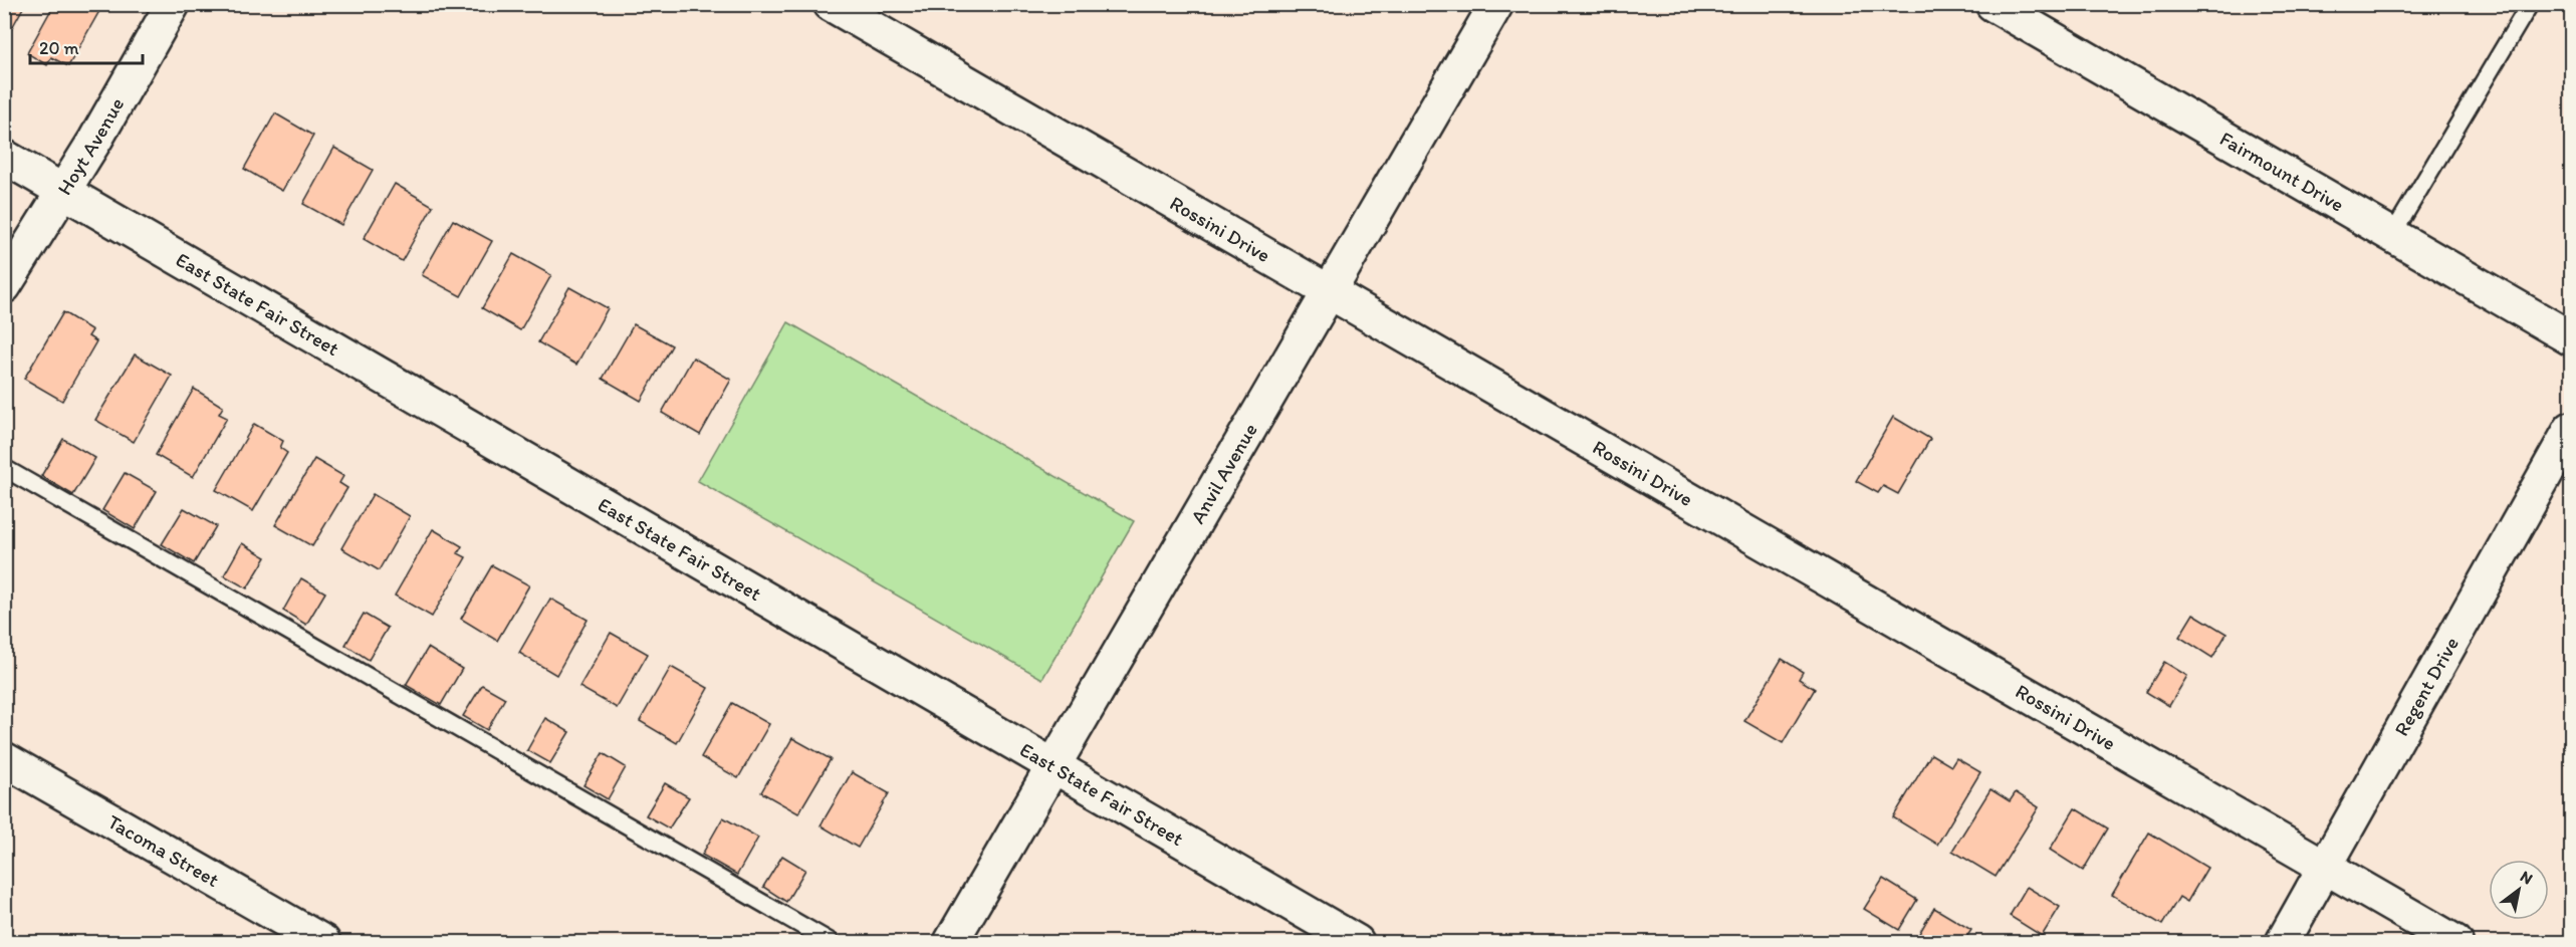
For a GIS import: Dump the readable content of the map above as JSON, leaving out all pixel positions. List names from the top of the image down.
{
  "streets": {
    "street": [
      "Hoyt Avenue",
      "Fairmount Drive",
      "Rossini Drive",
      "East State Fair Street",
      "Anvil Avenue",
      "Regent Drive",
      "Tacoma Street"
    ]
  },
  "crossings": [
    ["Hoyt Avenue", "East State Fair Street"],
    ["Rossini Drive", "Anvil Avenue"],
    ["Rossini Drive", "Regent Drive"],
    ["East State Fair Street", "Anvil Avenue"]
  ],
  "scale_bar": "20 m",
  "north": "top right"
}
